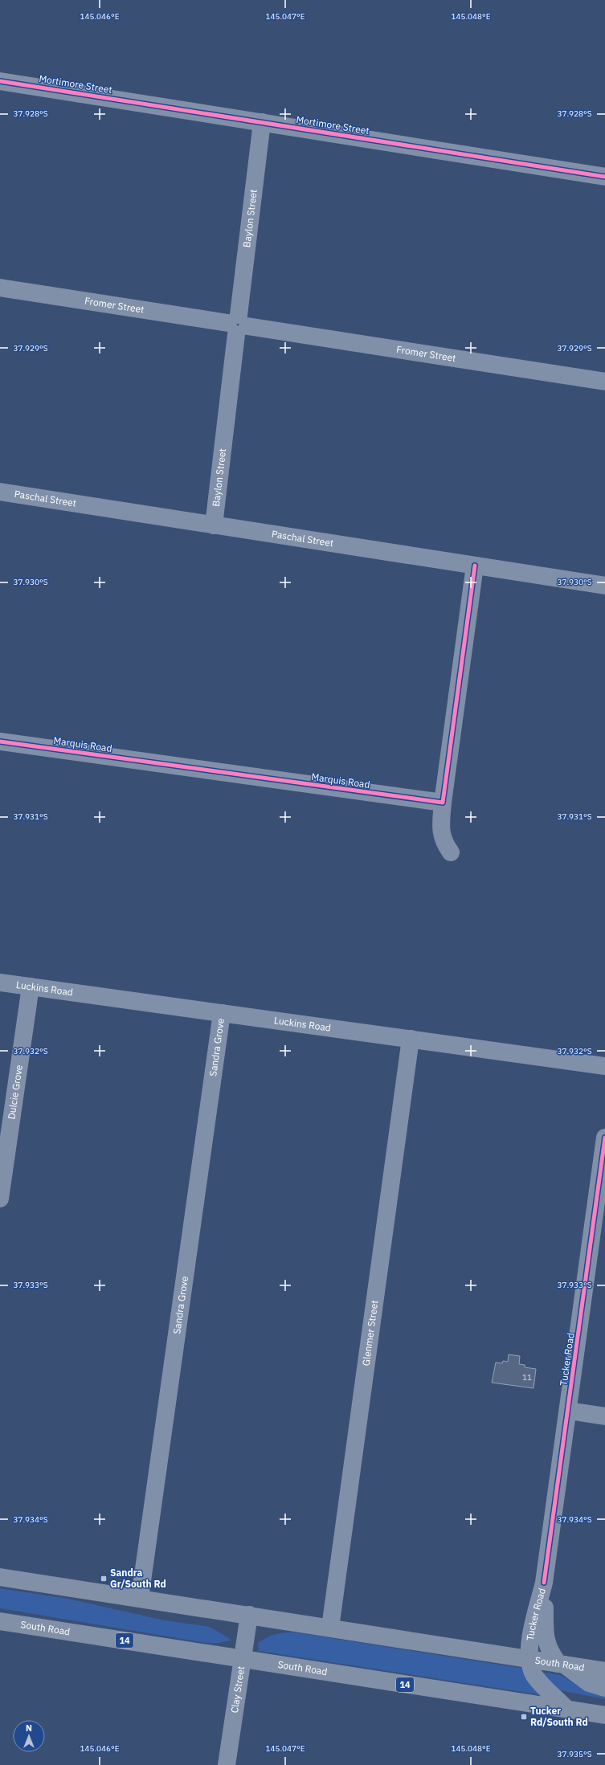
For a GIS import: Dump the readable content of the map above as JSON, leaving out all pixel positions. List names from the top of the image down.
{
  "streets": {
    "highway": ["South Road", "14"],
    "street": [
      "Mortimore Street",
      "Baylon Street",
      "Fromer Street",
      "Paschal Street",
      "Marquis Road",
      "Luckins Road",
      "Sandra Grove",
      "Dulcie Grove",
      "Glenmer Street",
      "Tucker Road",
      "Clay Street"
    ]
  },
  "crossings": [
    ["Mortimore Street", "Baylon Street"],
    ["Baylon Street", "Fromer Street"],
    ["Baylon Street", "Paschal Street"],
    ["Luckins Road", "Sandra Grove"],
    ["Luckins Road", "Dulcie Grove"],
    ["Luckins Road", "Glenmer Street"],
    ["Sandra Grove", "South Road"],
    ["Glenmer Street", "South Road"],
    ["Tucker Road", "South Road"],
    ["South Road", "Clay Street"]
  ],
  "places": {
    "transit": ["Sandra Gr/South Rd", "Tucker Rd/South Rd"]
  },
  "house_numbers": ["11"],
  "north": "top",
  "coordinates": [
    "145.046°E",
    "145.047°E",
    "145.048°E",
    "37.928°S",
    "37.929°S",
    "37.930°S",
    "37.931°S",
    "37.932°S",
    "37.933°S",
    "37.934°S",
    "37.935°S"
  ]
}
